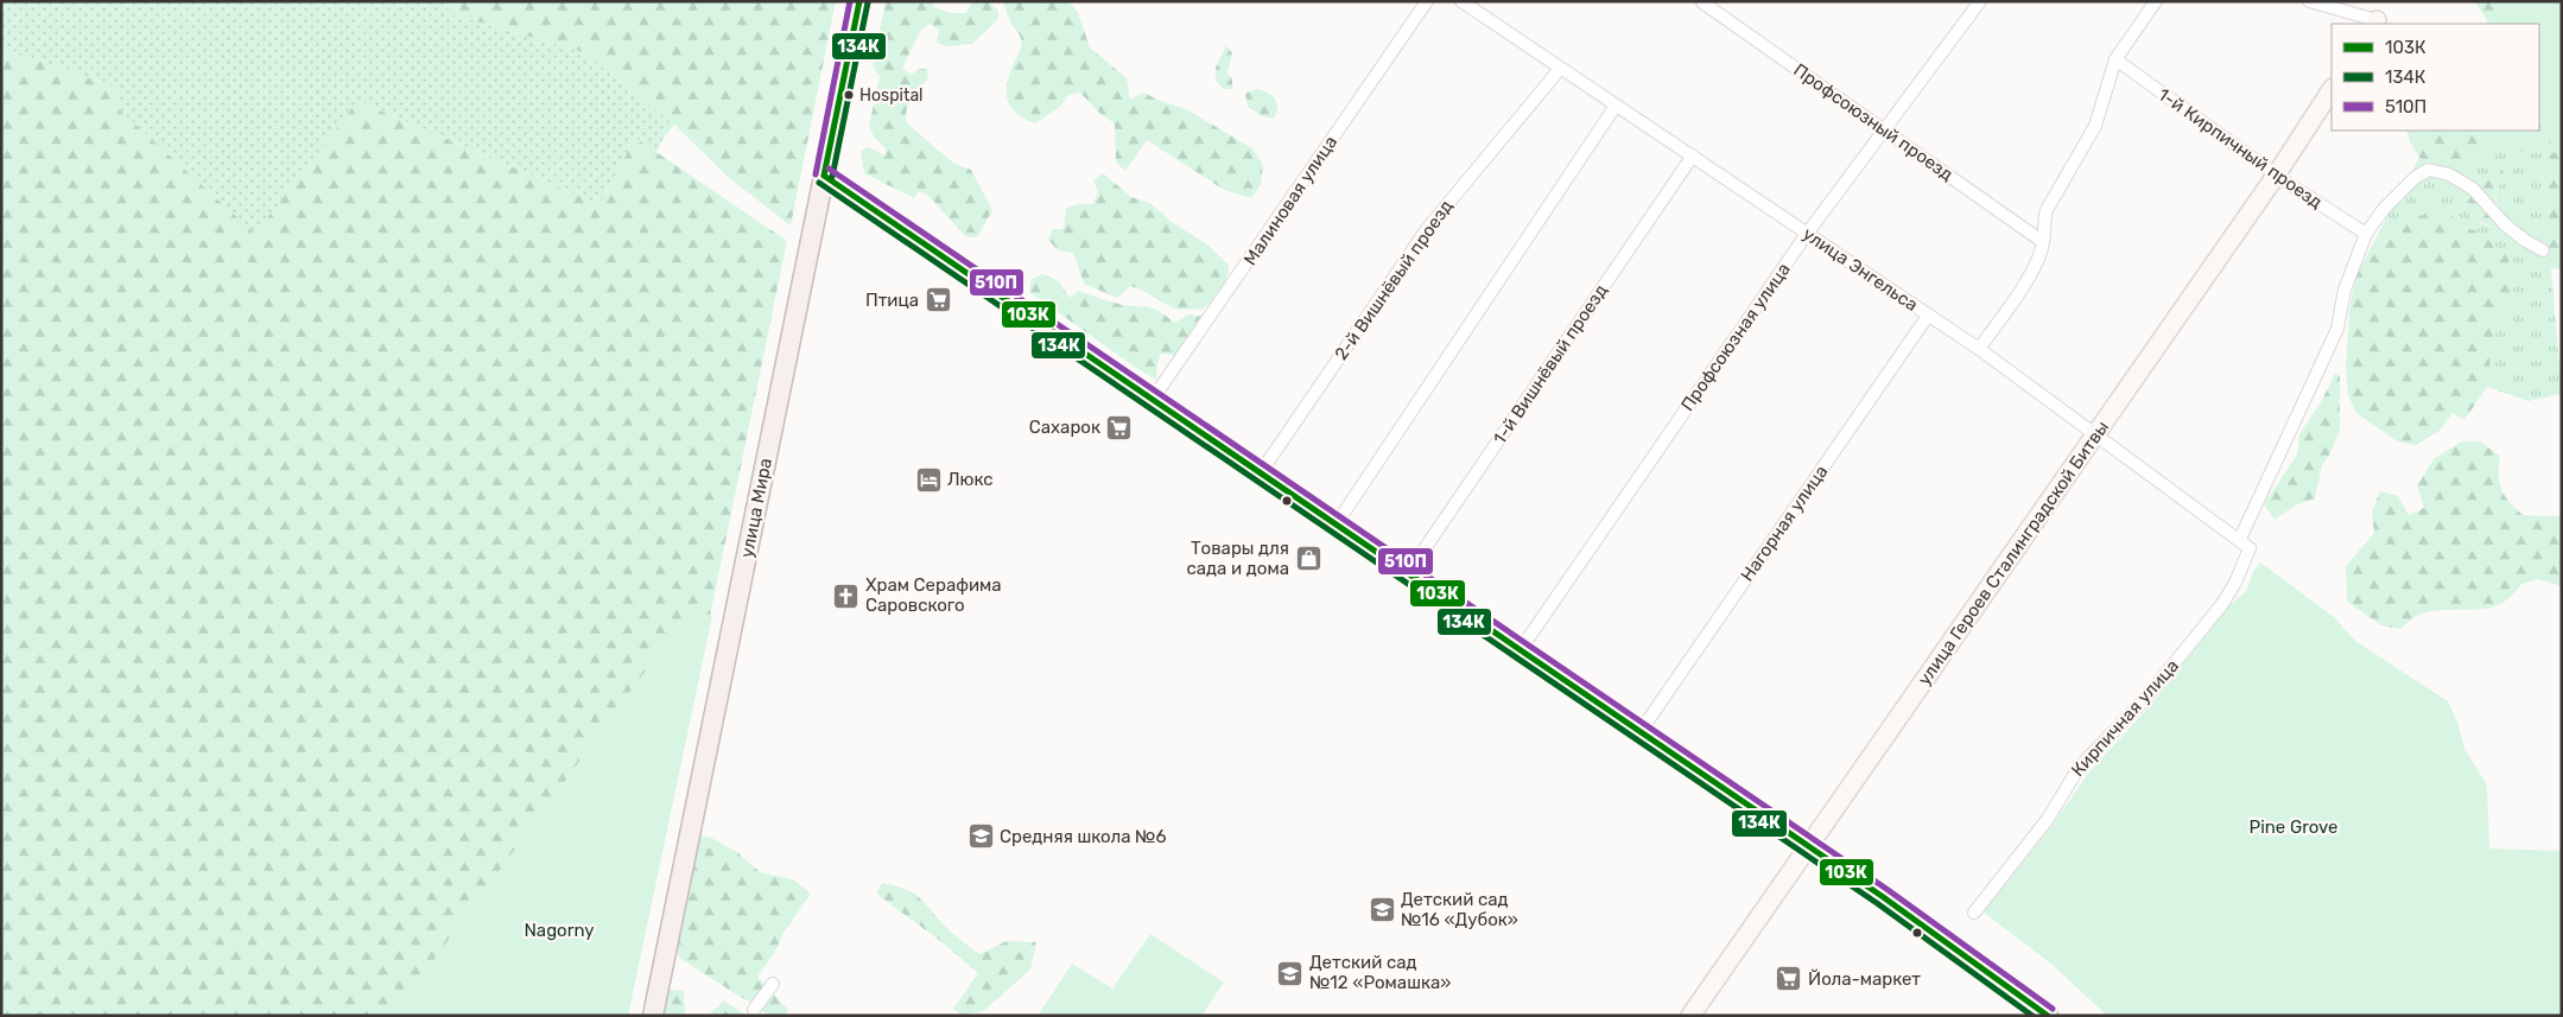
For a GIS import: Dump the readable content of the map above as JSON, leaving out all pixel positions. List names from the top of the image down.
{
  "streets": {
    "main road": ["улица Мира"],
    "street": [
      "Профсоюзный проезд",
      "1-й Кирпичный проезд",
      "Малиновая улица",
      "улица Энгельса",
      "2-й Вишнёвый проезд",
      "Профсоюзная улица",
      "1-й Вишнёвый проезд",
      "Нагорная улица",
      "улица Героев Сталинградской Битвы",
      "Кирпичная улица"
    ]
  },
  "crossings": [
    ["Профсоюзный проезд", "Профсоюзная улица"],
    ["1-й Кирпичный проезд", "улица Героев Сталинградской Битвы"],
    ["улица Энгельса", "2-й Вишнёвый проезд"],
    ["улица Энгельса", "Профсоюзная улица"],
    ["улица Энгельса", "1-й Вишнёвый проезд"],
    ["улица Энгельса", "Нагорная улица"],
    ["улица Энгельса", "улица Героев Сталинградской Битвы"],
    ["улица Энгельса", "Кирпичная улица"]
  ],
  "parks": ["Pine Grove", "Nagorny"],
  "places": {
    "other": ["Hospital"],
    "supermarket": ["Птица", "Сахарок", "Йола-маркет"],
    "hotel": ["Люкс"],
    "shop": ["Товары для сада и дома"],
    "church": ["Храм Серафима Саровского"],
    "school or university": ["Средняя школа №6", "Детский сад №16 «Дубок»", "Детский сад №12 «Ромашка»"]
  },
  "lines": ["transit line 103К", "transit line 510П", "transit line 134К"],
  "legend": ["103К", "134К", "510П"]
}
